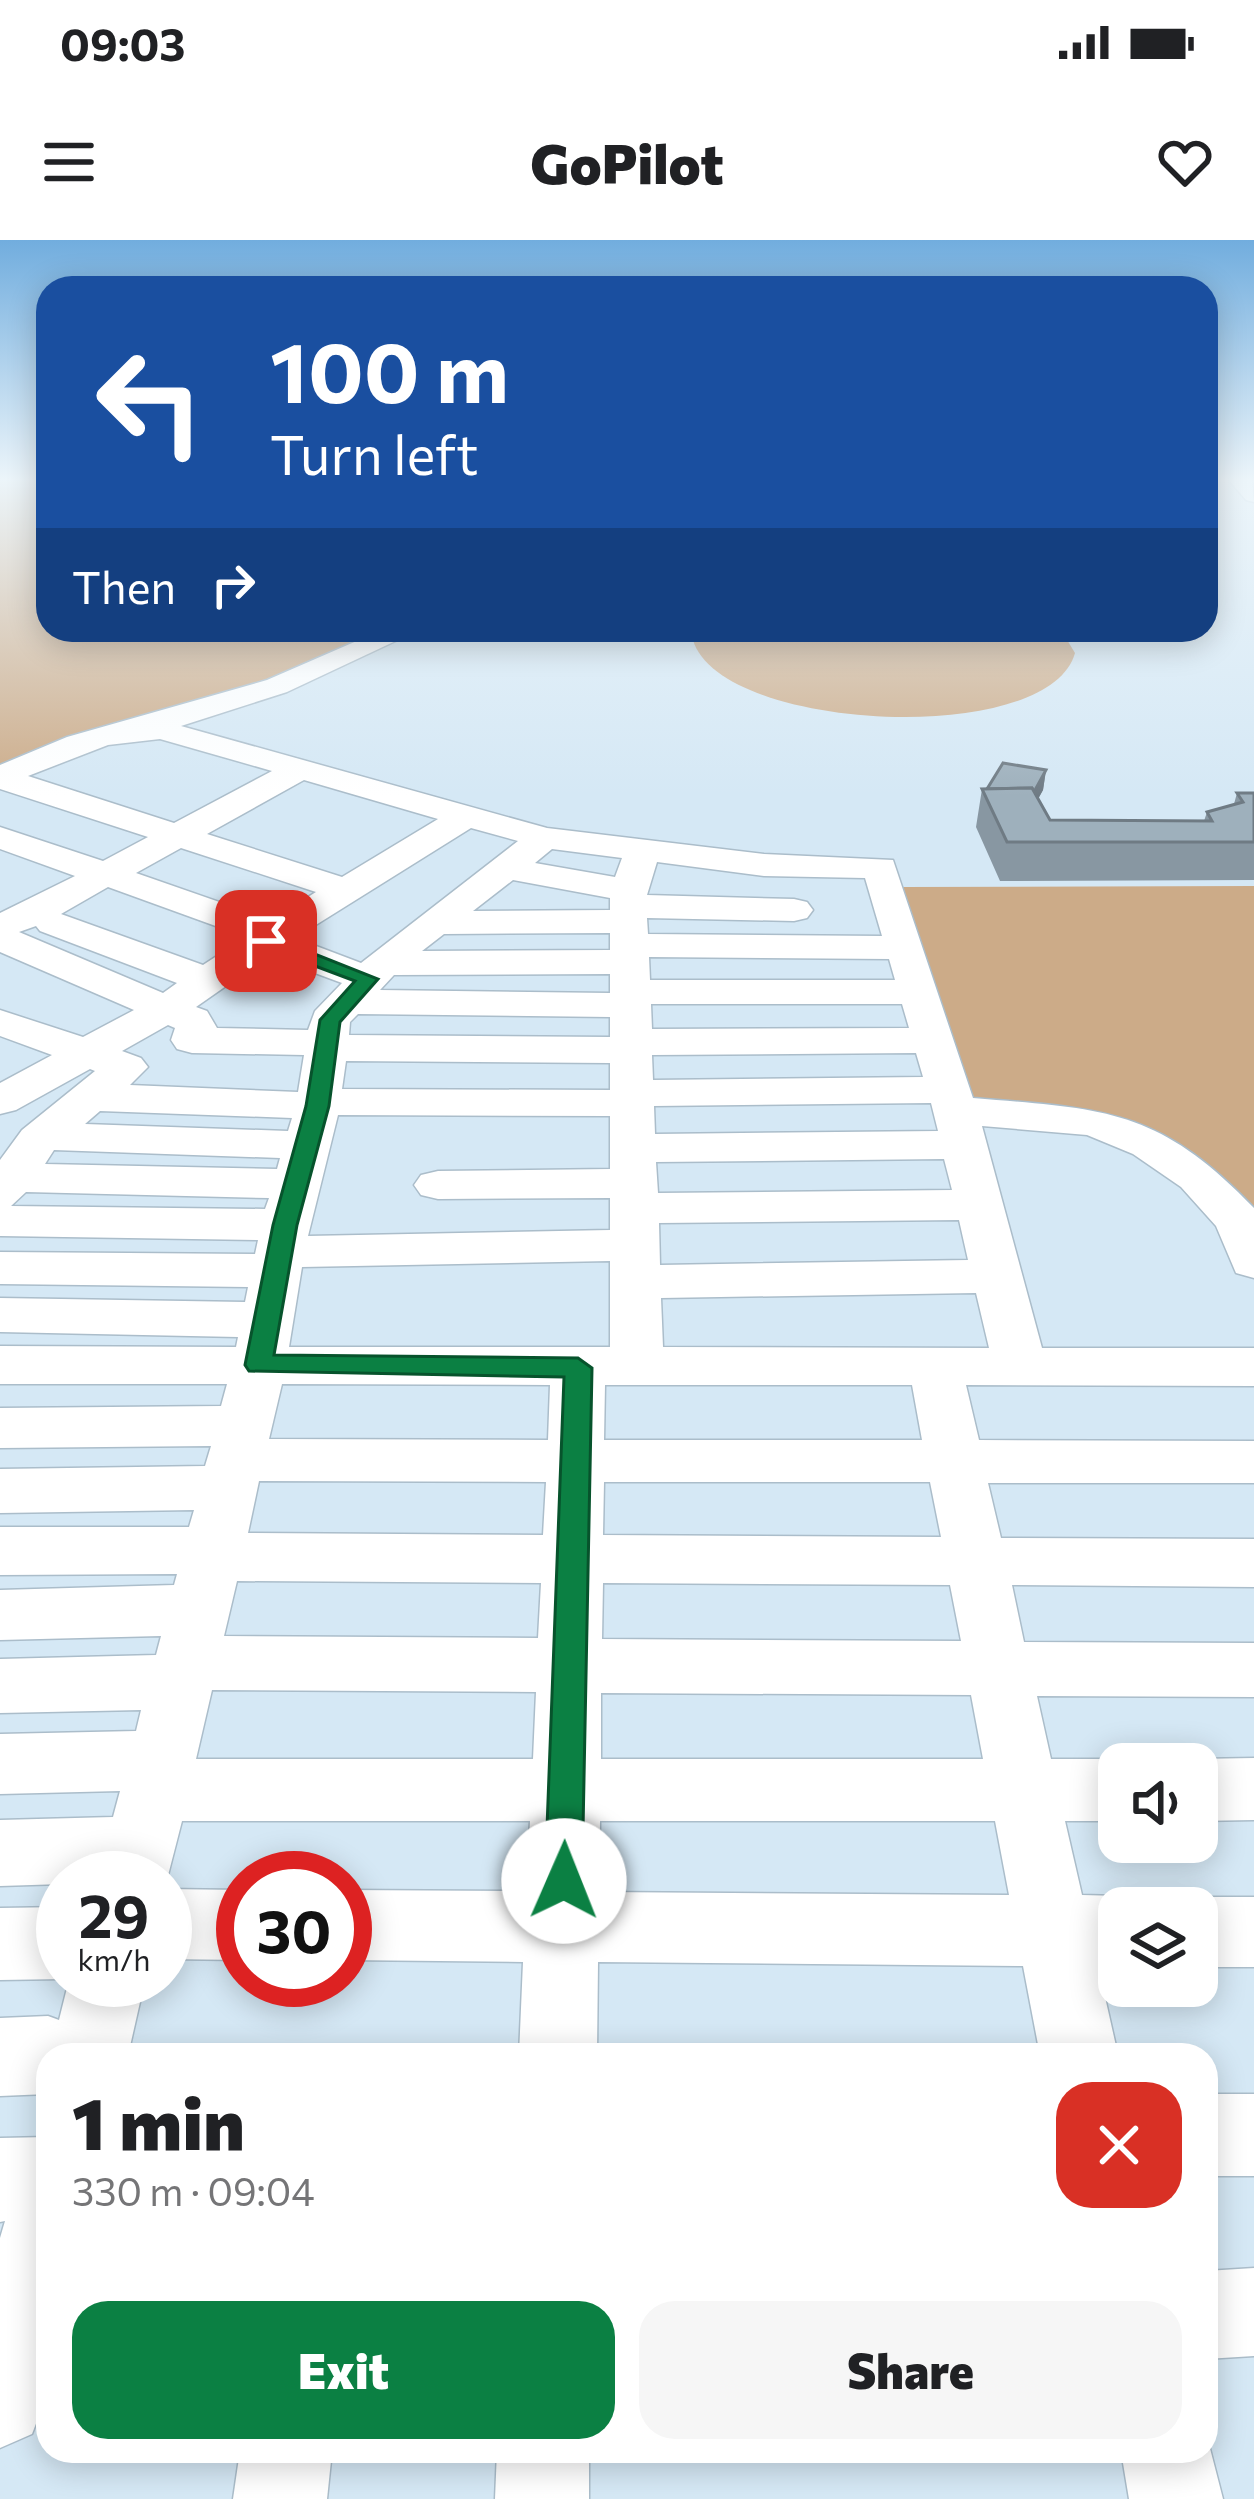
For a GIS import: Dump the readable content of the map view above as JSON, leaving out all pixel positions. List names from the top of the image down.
{
  "page": {
    "status": "09:03",
    "header": "GoPilot",
    "turn": ["100 m", "Turn left"],
    "then": "Then",
    "speed": "29 km/h",
    "limit": "30",
    "heading": ["1 min", "330 m · 09:04"],
    "buttons": ["Exit", "Share"]
  }
}
